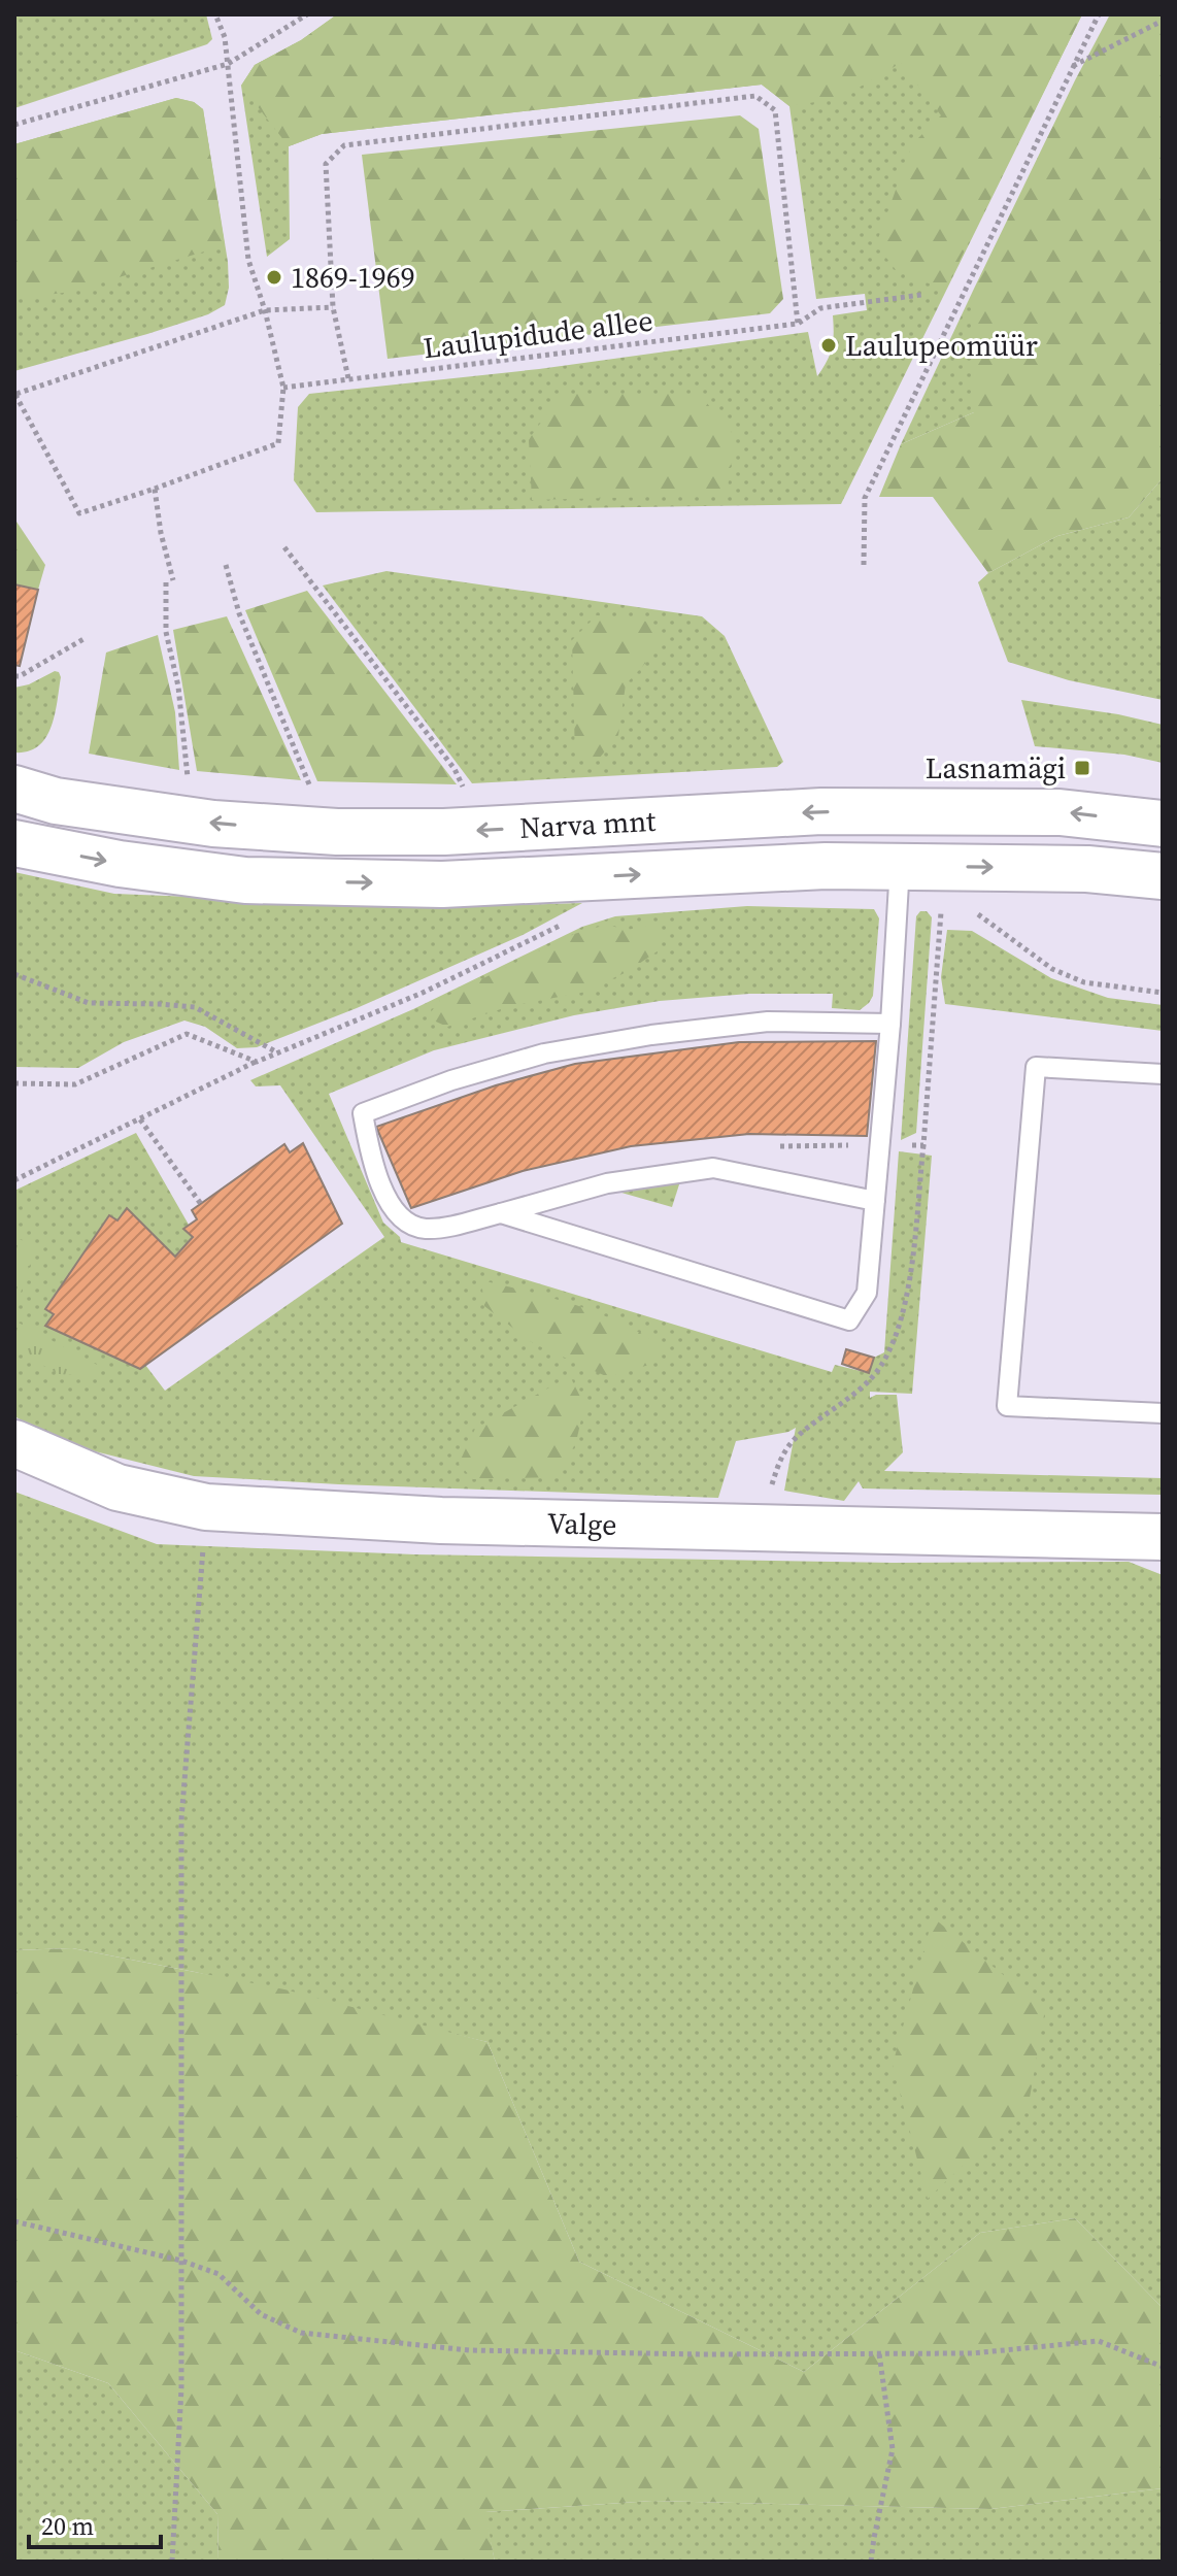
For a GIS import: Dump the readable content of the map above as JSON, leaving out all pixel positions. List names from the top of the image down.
{
  "streets": {
    "main road": ["Narva mnt", "Valge"],
    "path": ["Laulupidude allee"]
  },
  "places": {
    "other": ["1869-1969", "Laulupeomüür"],
    "transit": ["Lasnamägi"]
  },
  "scale_bar": "20 m"
}
